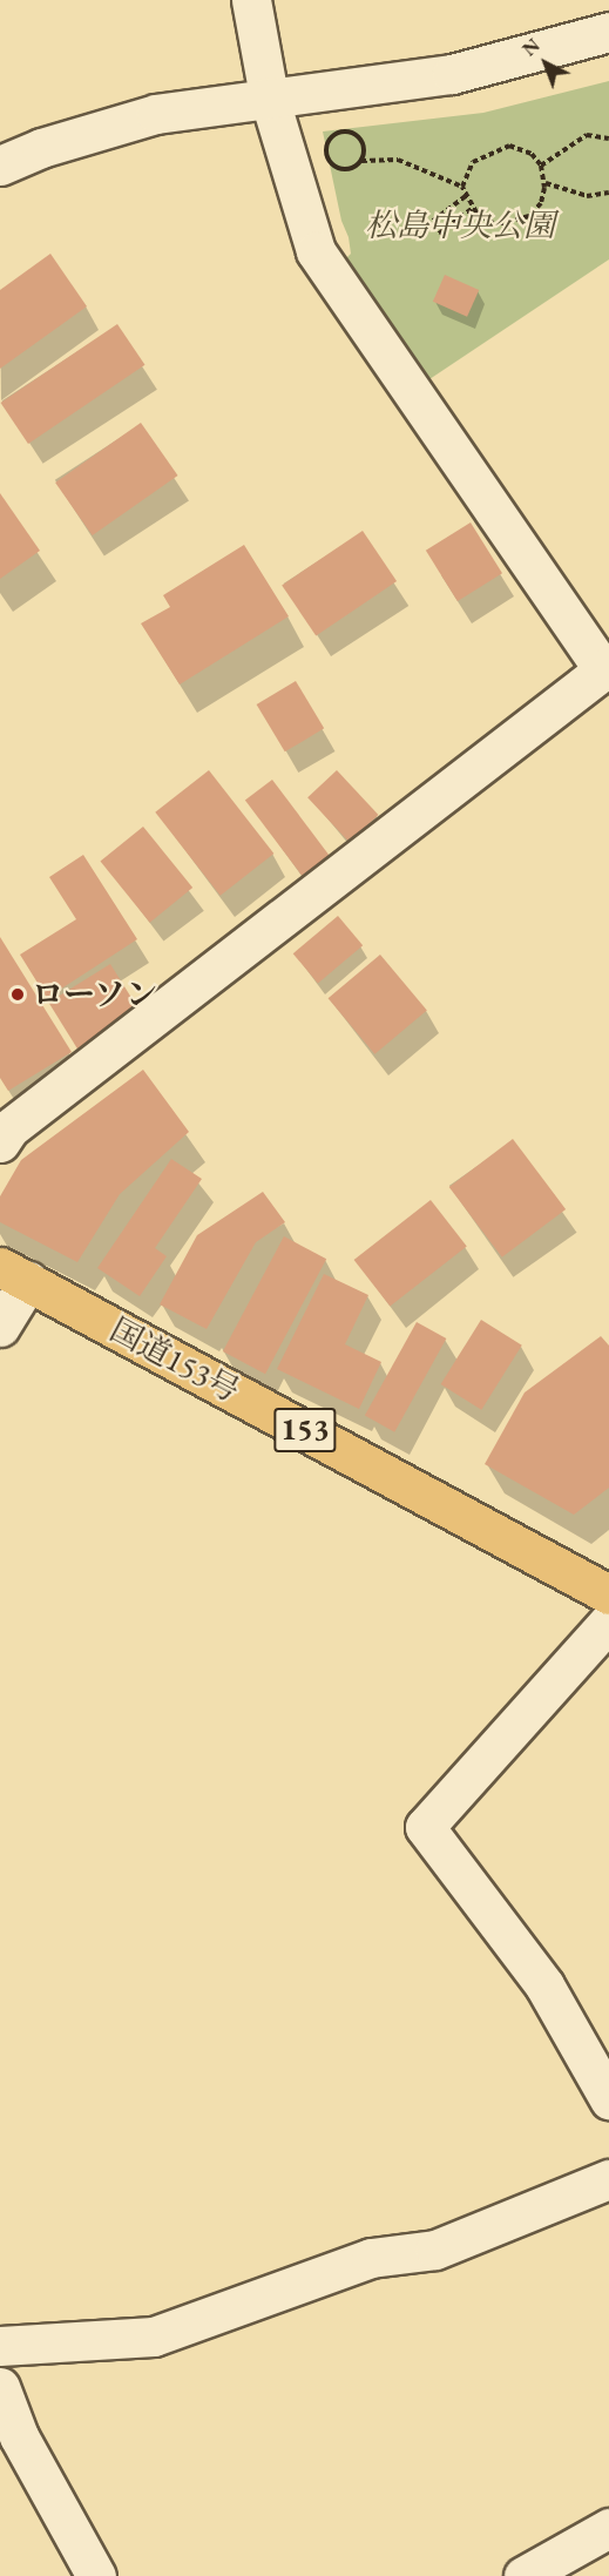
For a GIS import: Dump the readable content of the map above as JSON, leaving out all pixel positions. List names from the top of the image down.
{
  "streets": {
    "highway": ["国道153号", "153"]
  },
  "parks": ["松島中央公園"],
  "places": ["ローソン"],
  "north": "top left"
}
